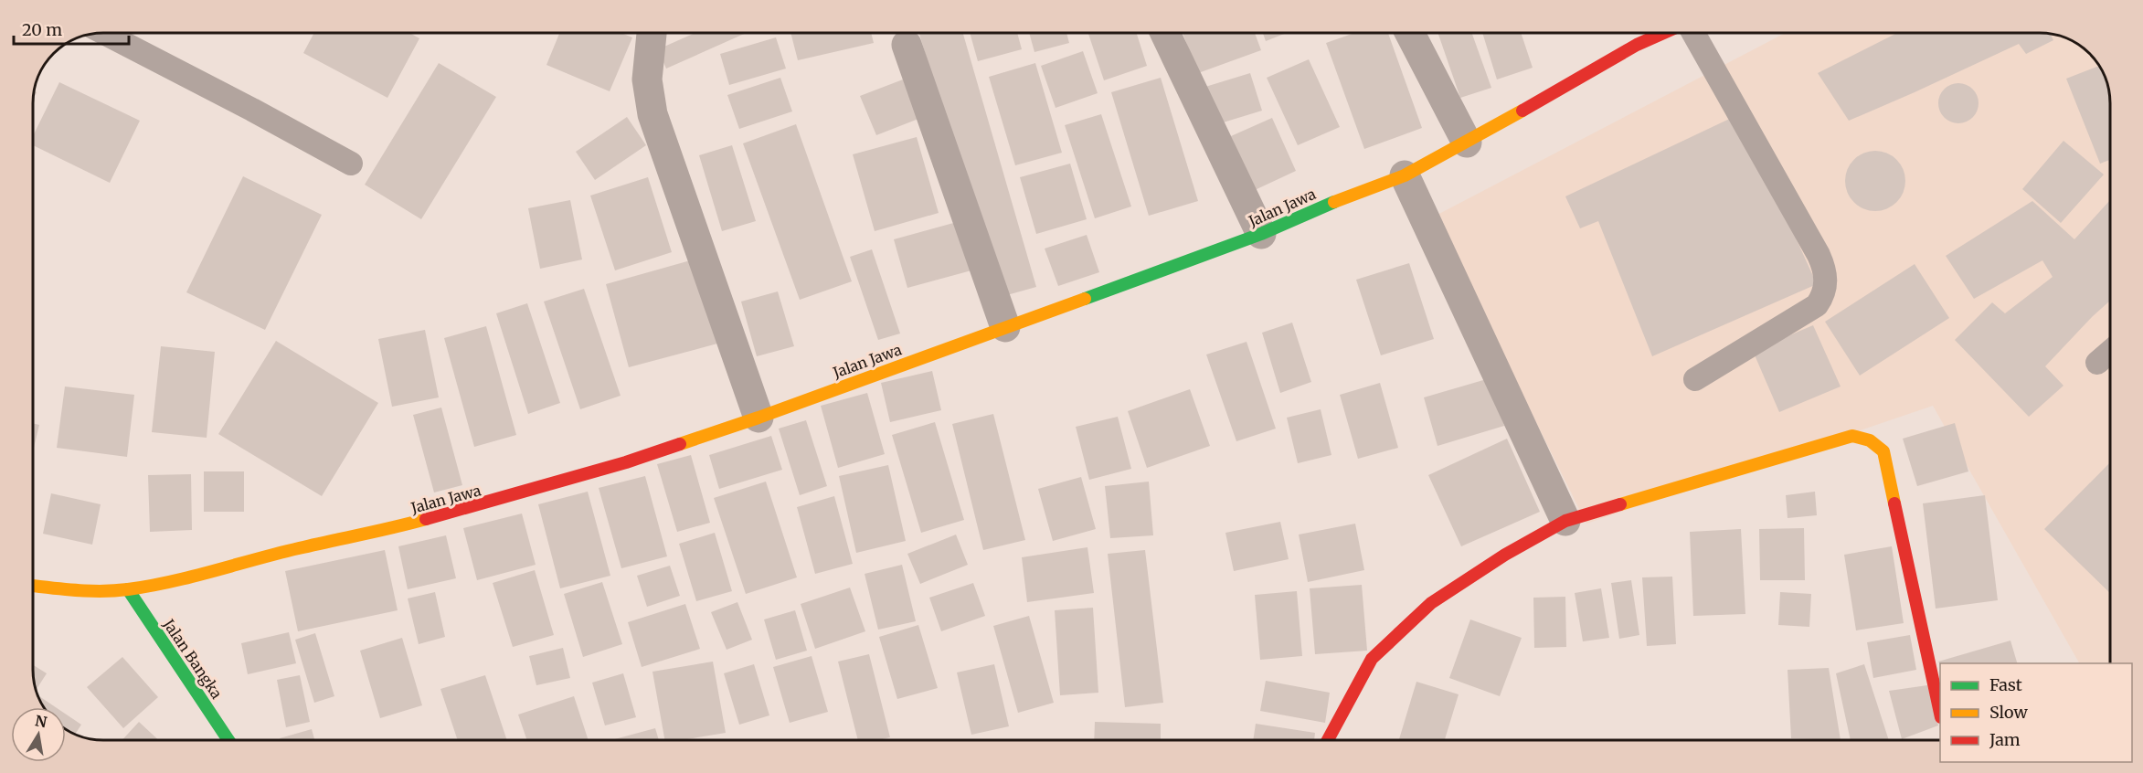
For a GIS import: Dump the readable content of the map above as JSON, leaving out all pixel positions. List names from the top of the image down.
{
  "streets": {
    "street": ["Jalan Jawa", "Jalan Bangka"]
  },
  "crossings": [
    ["Jalan Jawa", "Jalan Bangka"]
  ],
  "legend": ["Fast", "Slow", "Jam"],
  "scale_bar": "20 m",
  "north": "top"
}
